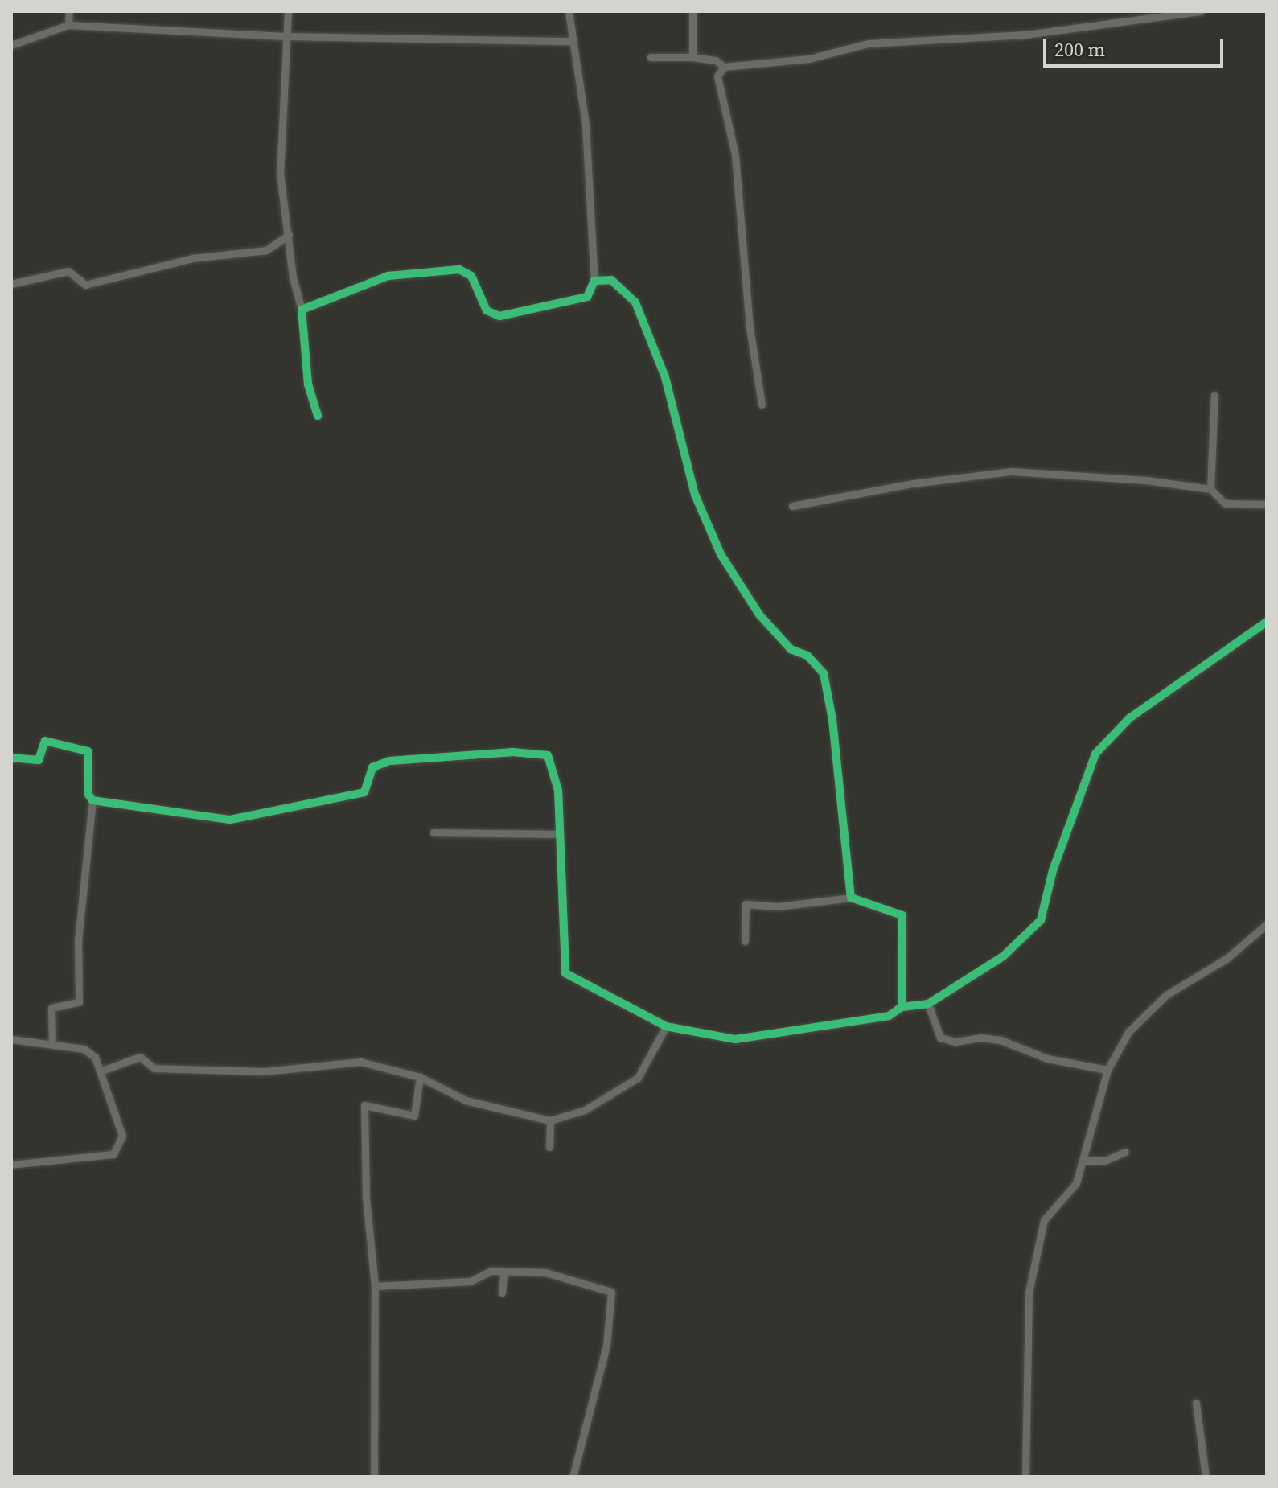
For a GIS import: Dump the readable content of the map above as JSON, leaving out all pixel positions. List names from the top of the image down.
{
  "scale_bar": "200 m"
}
